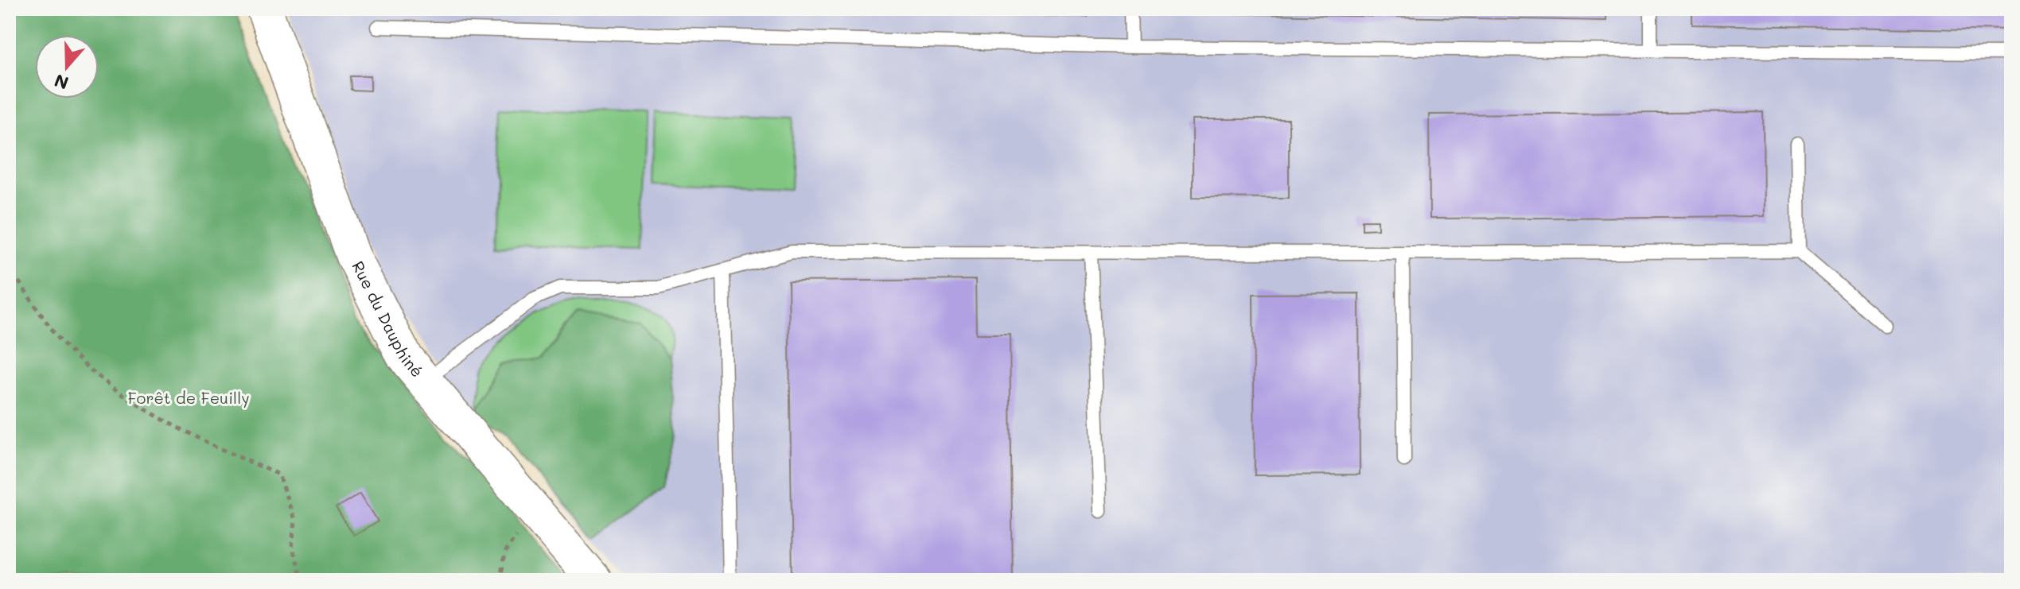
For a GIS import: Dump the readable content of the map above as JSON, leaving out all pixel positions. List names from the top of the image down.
{
  "streets": {
    "street": ["Rue du Dauphiné"]
  },
  "parks": ["Forêt de Feuilly"],
  "north": "bottom"
}
